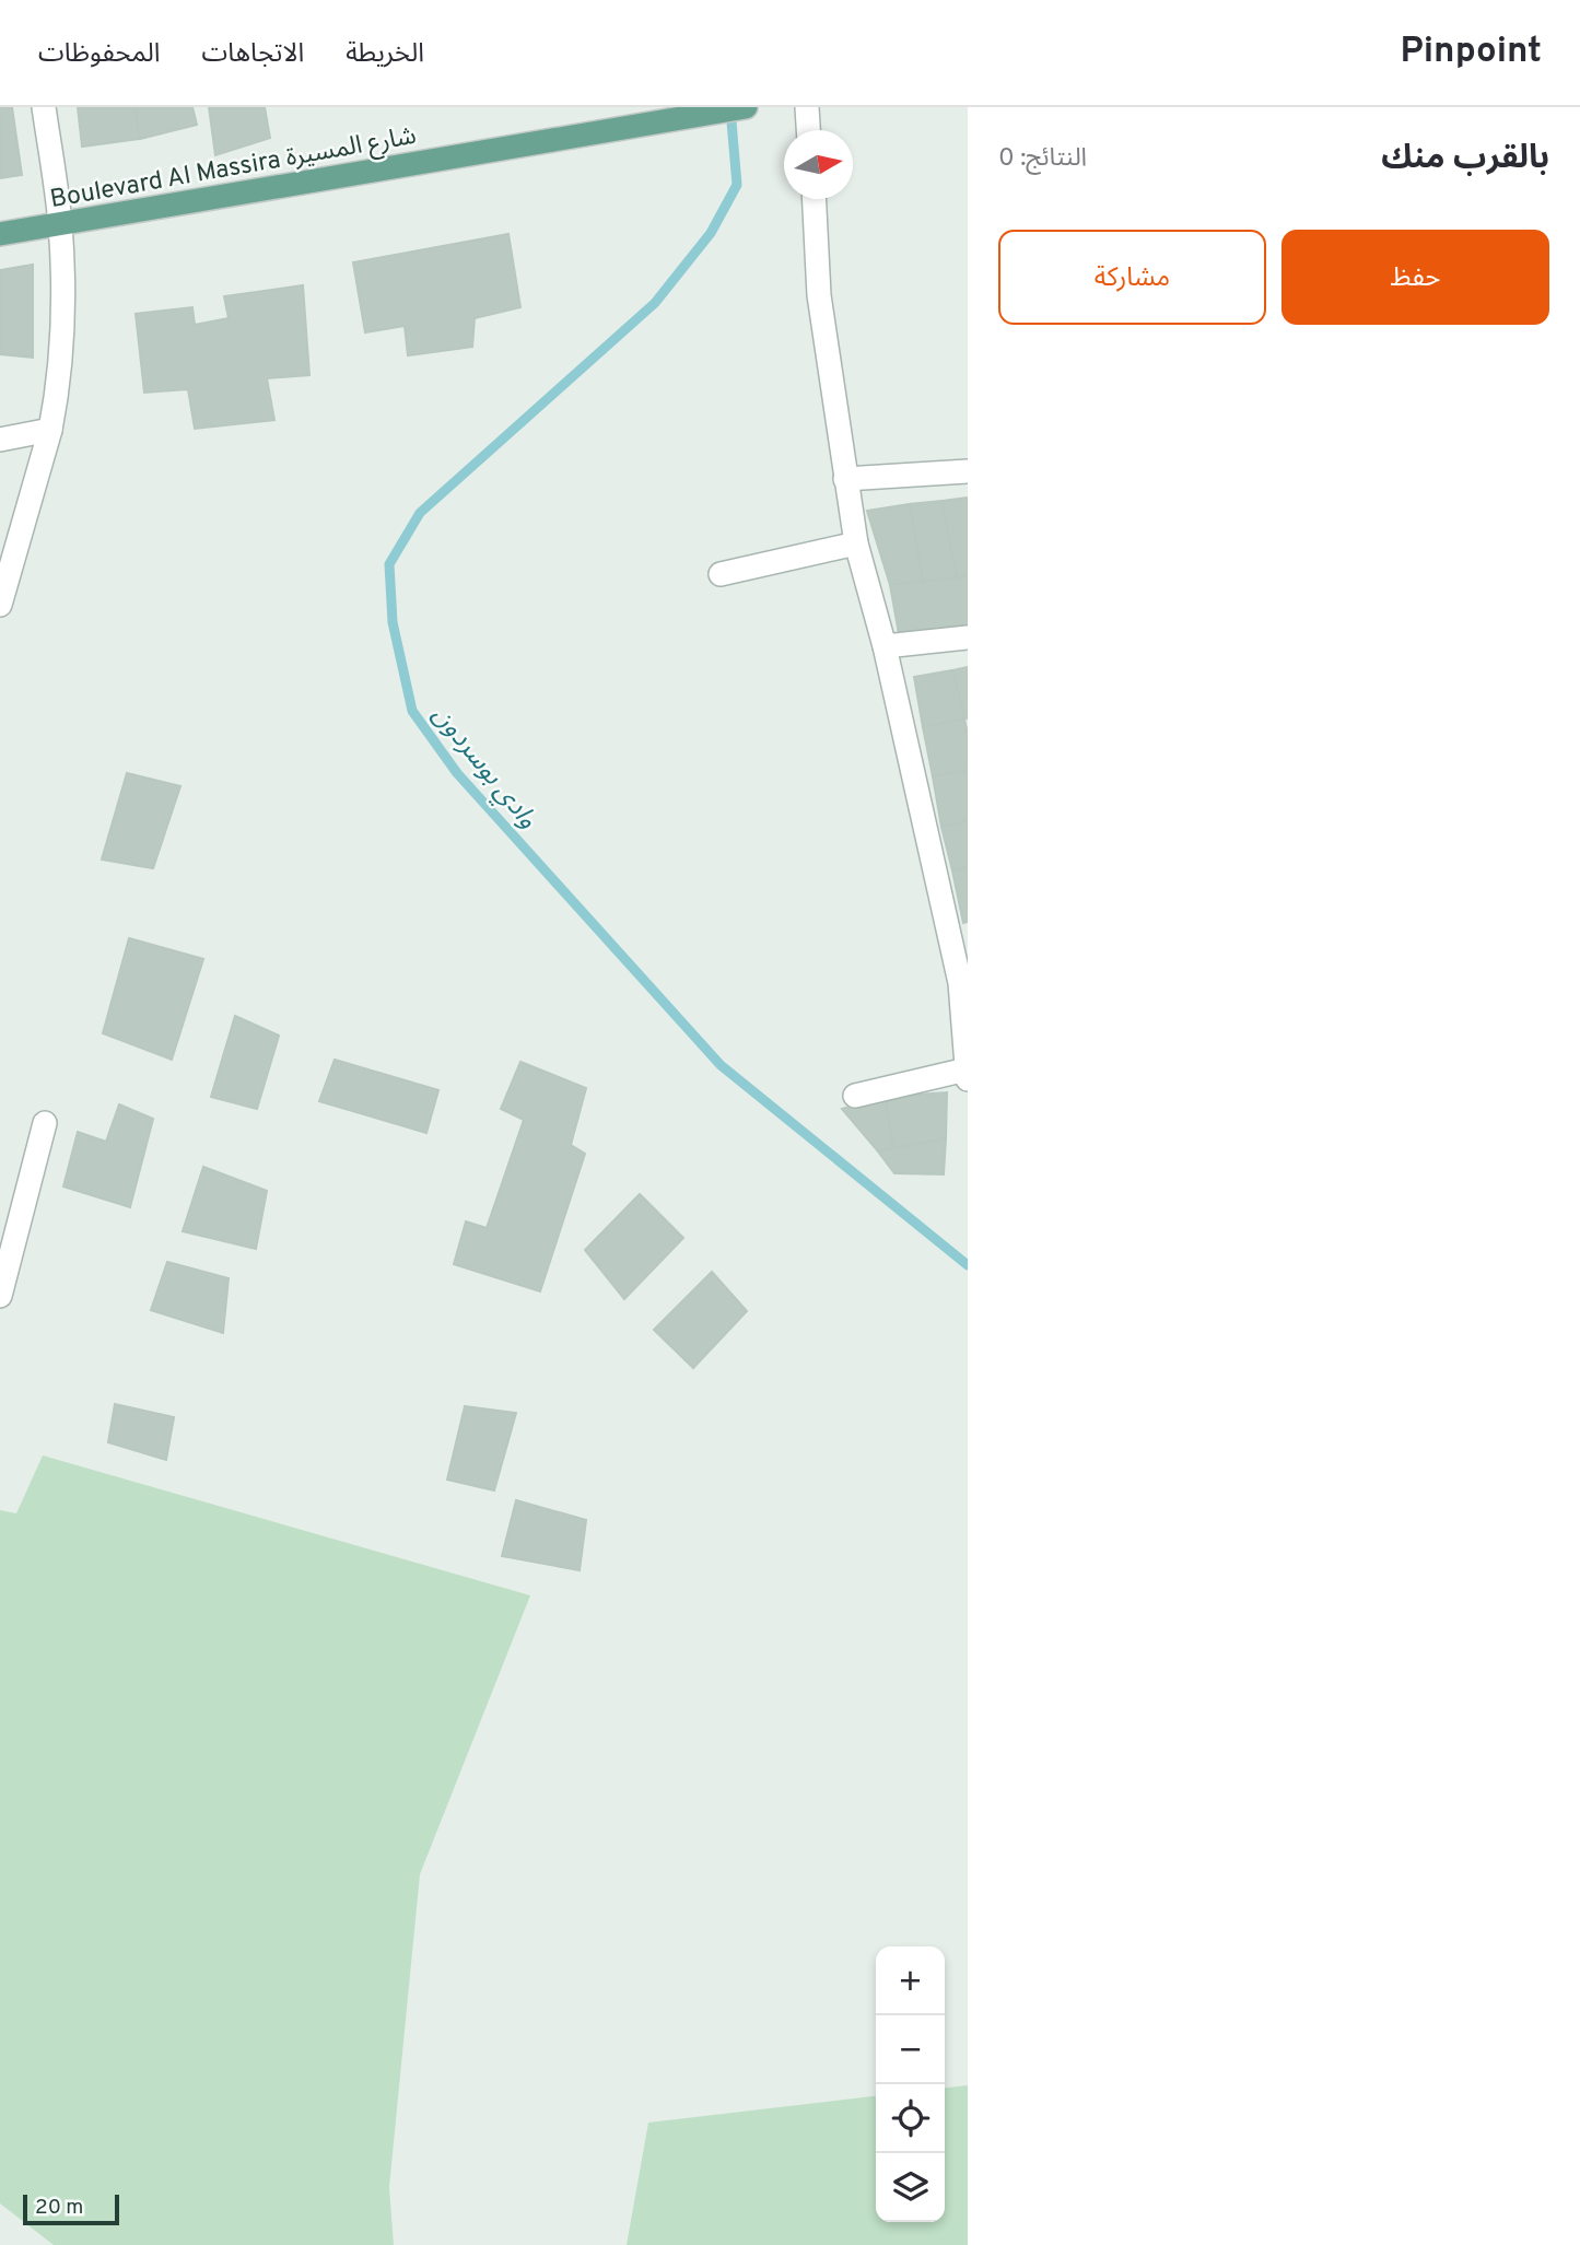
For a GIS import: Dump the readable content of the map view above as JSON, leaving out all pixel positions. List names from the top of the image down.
{
  "streets": {
    "main road": ["Boulevard Al Massira شارع المسيرة"]
  },
  "water": ["وادي بوسردون"],
  "scale_bar": "20 m",
  "north": "right",
  "page": {
    "header": "Pinpoint",
    "nav": ["الخريطة", "الاتجاهات", "المحفوظات"],
    "heading": ["بالقرب منك", "النتائج: 0"],
    "buttons": ["حفظ", "مشاركة"],
    "map_buttons": ["+", "−"],
    "scale": "20 m"
  }
}
